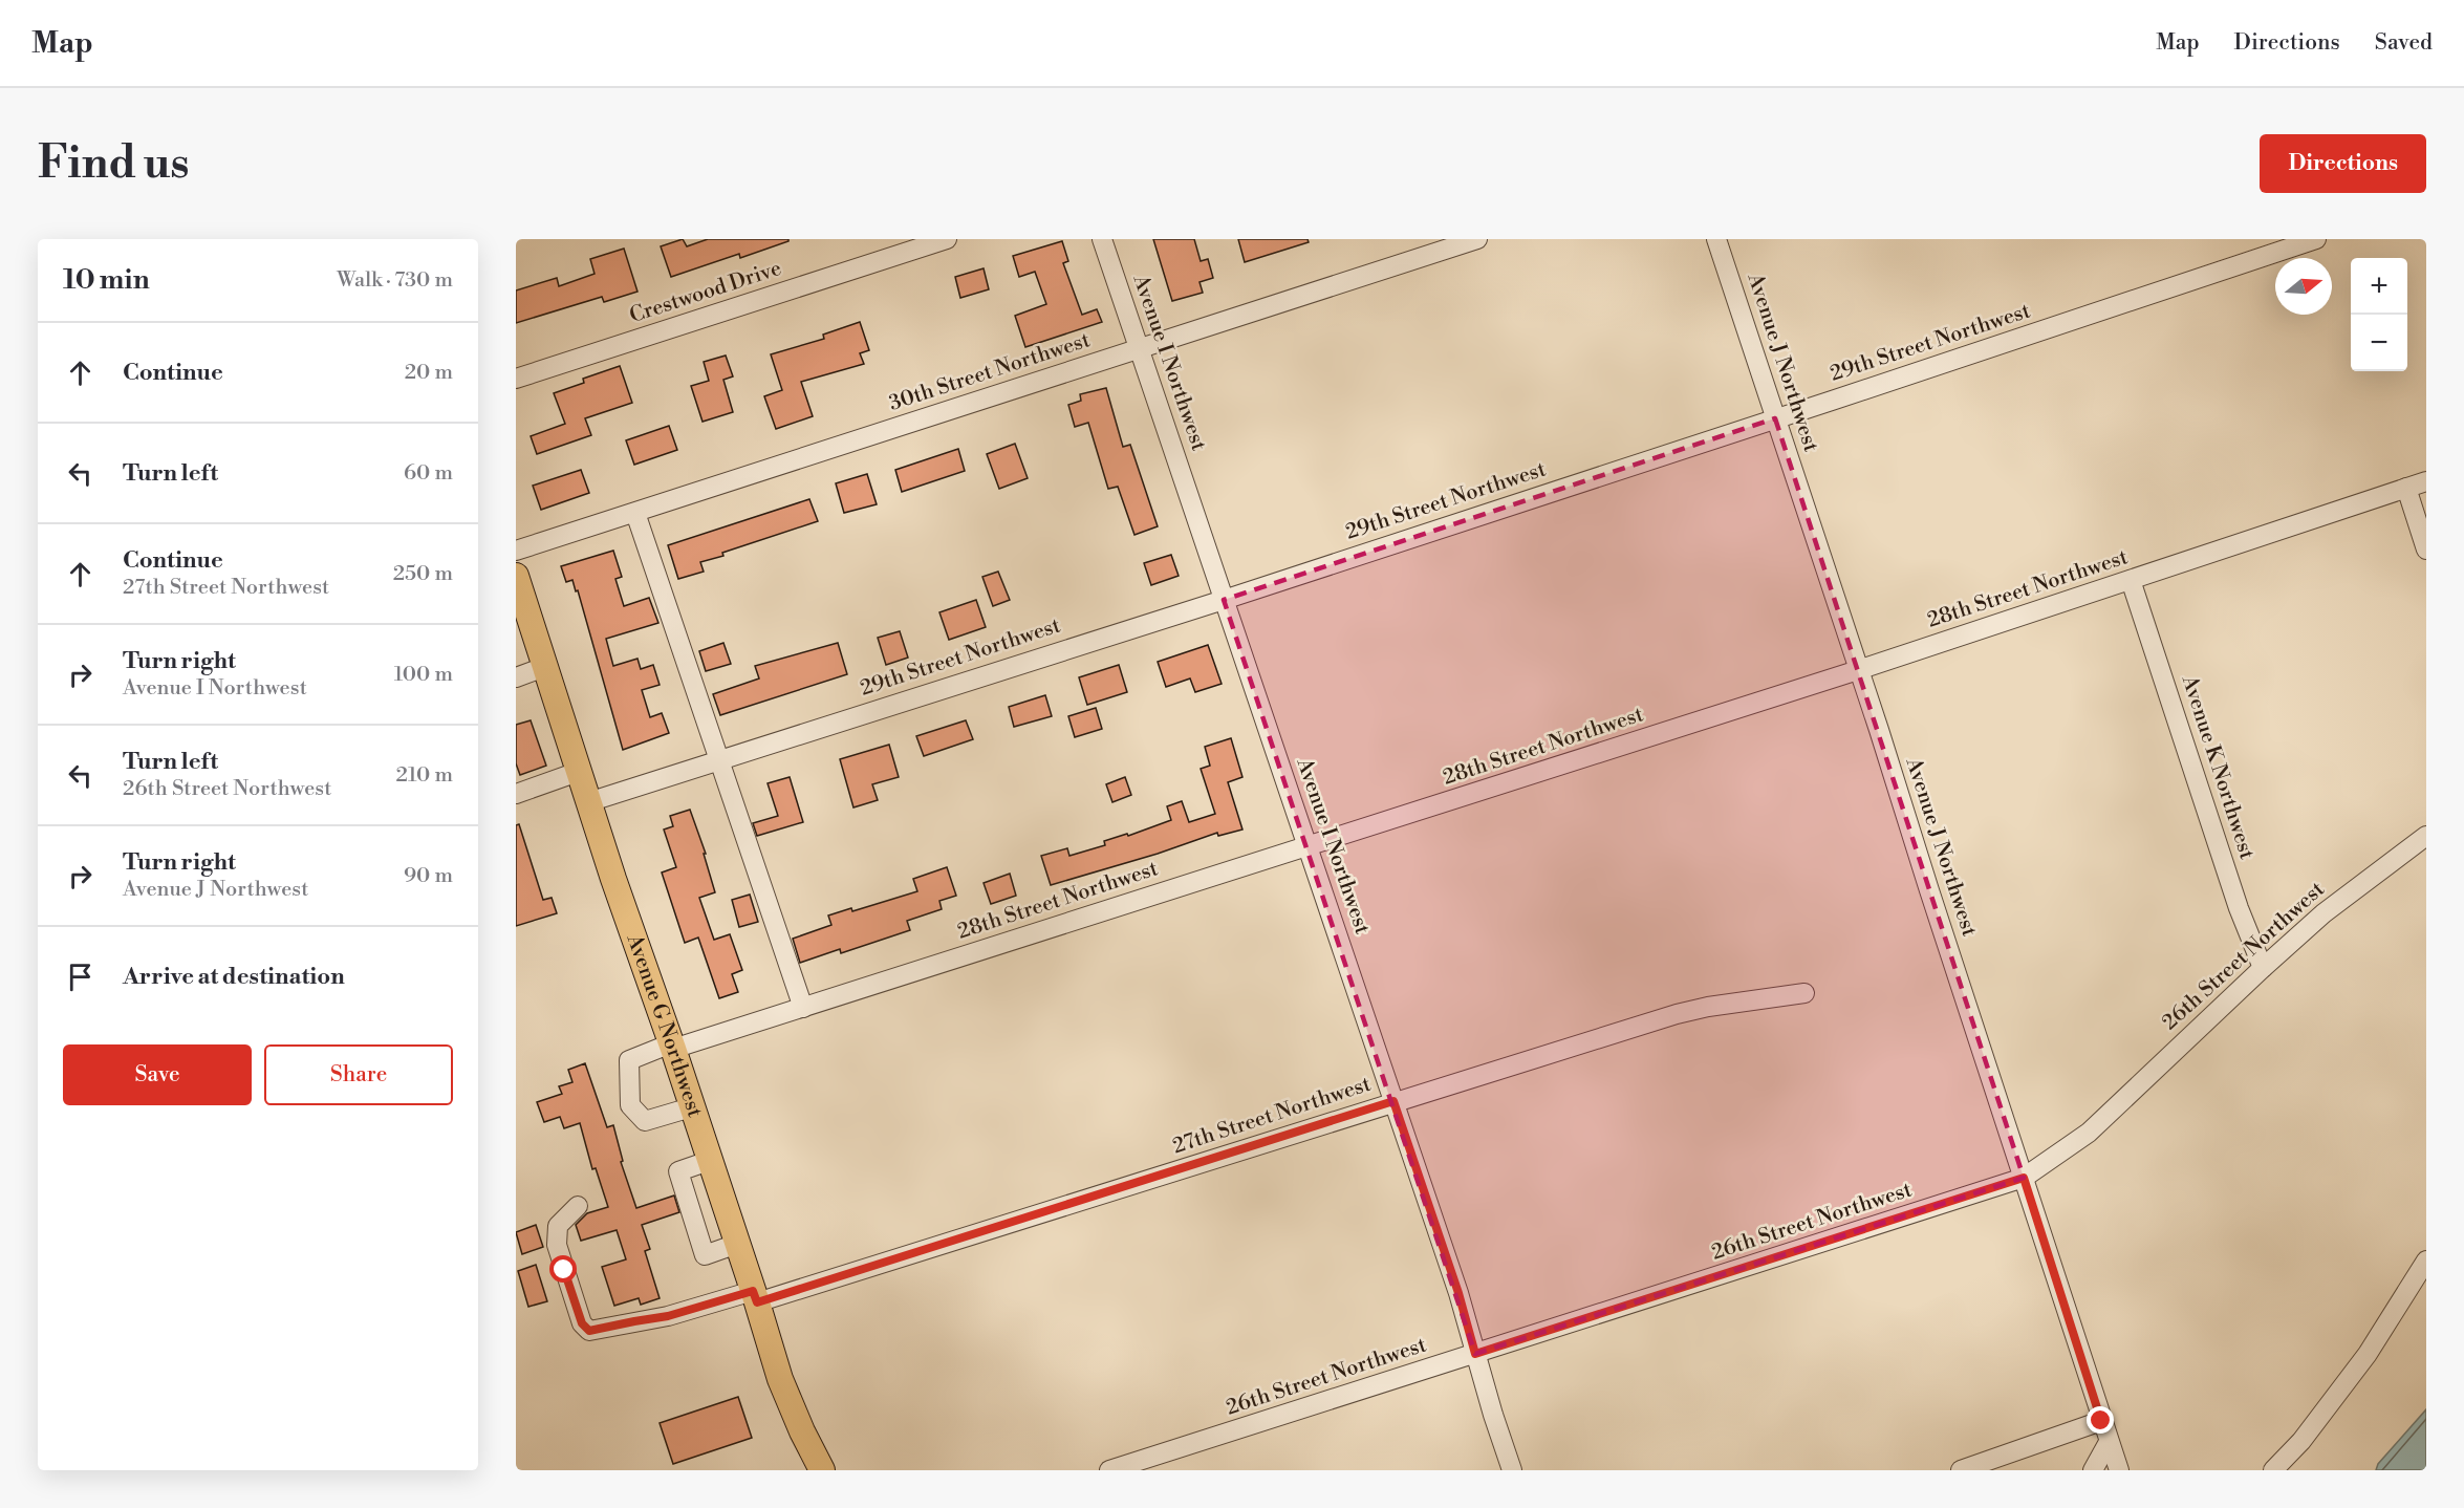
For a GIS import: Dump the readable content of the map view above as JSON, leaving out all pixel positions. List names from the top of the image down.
{
  "streets": {
    "main road": ["Avenue G Northwest"],
    "street": [
      "Crestwood Drive",
      "29th Street Northwest",
      "Avenue I Northwest",
      "Avenue J Northwest",
      "30th Street Northwest",
      "28th Street Northwest",
      "Avenue K Northwest",
      "26th Street Northwest",
      "27th Street Northwest"
    ]
  },
  "crossings": [
    ["29th Street Northwest", "Avenue I Northwest"],
    ["29th Street Northwest", "Avenue J Northwest"],
    ["29th Street Northwest", "Avenue G Northwest"],
    ["Avenue I Northwest", "30th Street Northwest"],
    ["Avenue I Northwest", "28th Street Northwest"],
    ["Avenue I Northwest", "26th Street Northwest"],
    ["Avenue I Northwest", "27th Street Northwest"],
    ["Avenue J Northwest", "28th Street Northwest"],
    ["Avenue J Northwest", "26th Street Northwest"],
    ["28th Street Northwest", "Avenue K Northwest"],
    ["28th Street Northwest", "Avenue G Northwest"],
    ["Avenue K Northwest", "26th Street Northwest"],
    ["Avenue G Northwest", "27th Street Northwest"]
  ],
  "north": "right",
  "page": {
    "header": "Map",
    "nav": ["Map", "Directions", "Saved"],
    "buttons": [
      "Directions",
      ["Save", "Share"]
    ],
    "title": "Find us",
    "heading": ["10 min", "Walk · 730 m"],
    "map_buttons": ["+", "−"],
    "list": [
      ["Continue", "20 m"],
      ["Turn left", "60 m"],
      ["Continue", "27th Street Northwest", "250 m"],
      ["Turn right", "Avenue I Northwest", "100 m"],
      ["Turn left", "26th Street Northwest", "210 m"],
      ["Turn right", "Avenue J Northwest", "90 m"],
      "Arrive at destination"
    ]
  }
}
